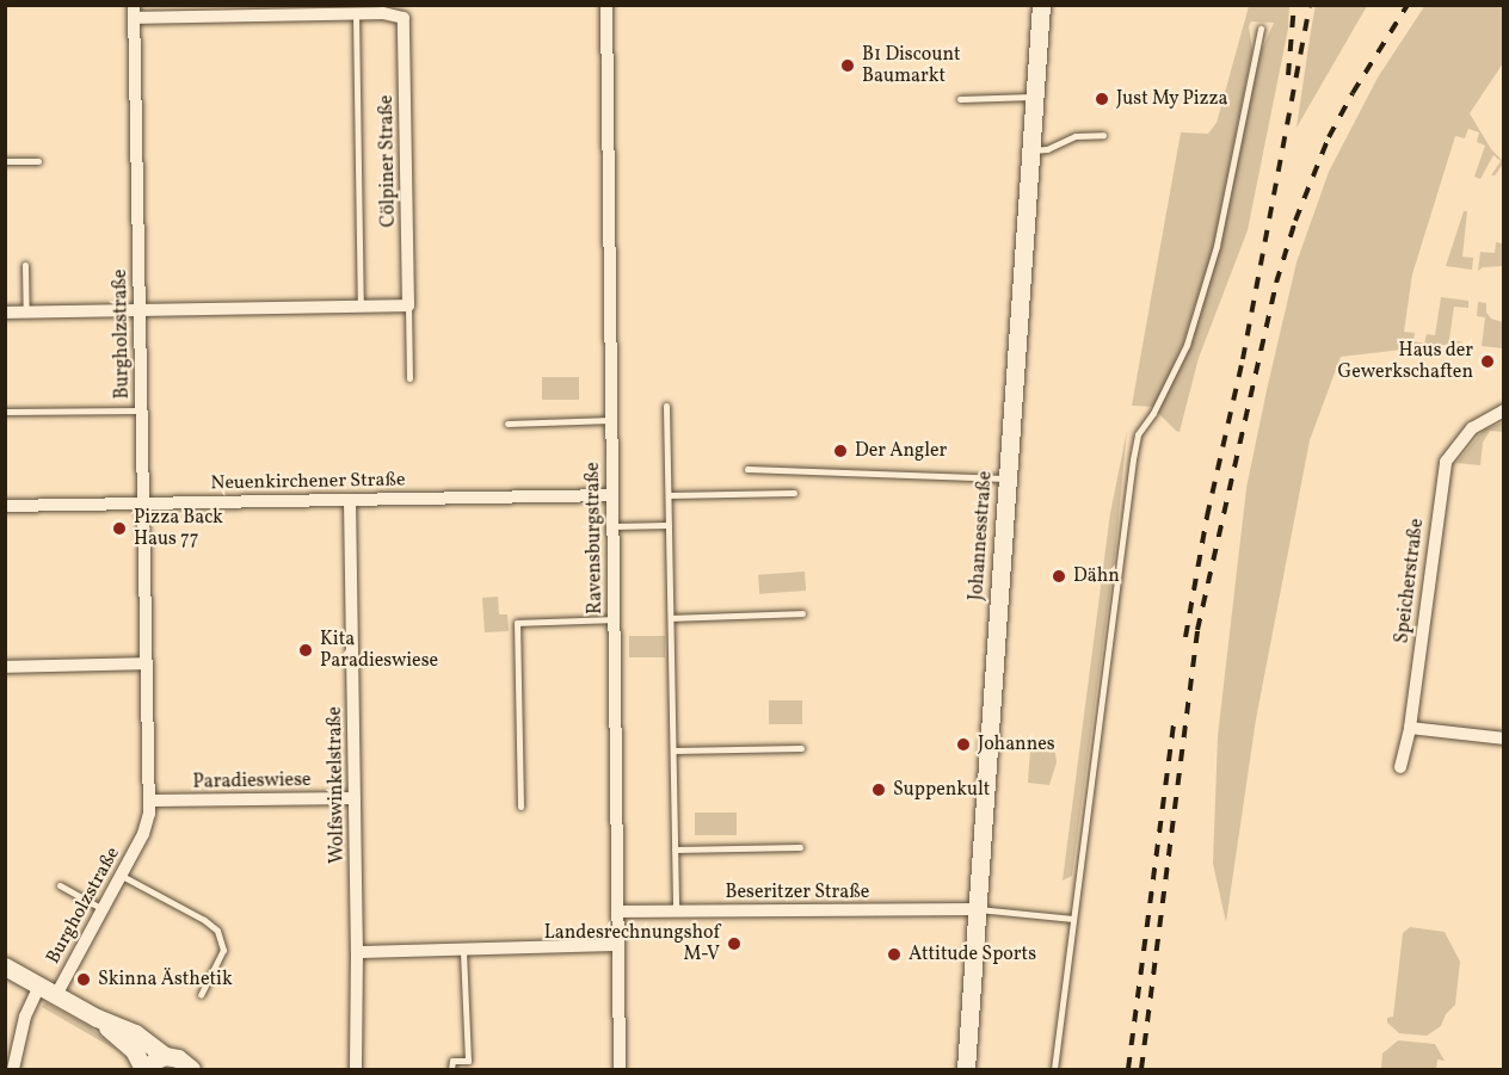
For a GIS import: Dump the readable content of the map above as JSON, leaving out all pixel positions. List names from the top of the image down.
{
  "streets": {
    "main road": ["Johannesstraße"],
    "street": [
      "Cölpiner Straße",
      "Burgholzstraße",
      "Neuenkirchener Straße",
      "Ravensburgstraße",
      "Speicherstraße",
      "Paradieswiese",
      "Wolfswinkelstraße",
      "Beseritzer Straße"
    ]
  },
  "crossings": [
    ["Cölpiner Straße", "Burgholzstraße"],
    ["Burgholzstraße", "Neuenkirchener Straße"],
    ["Burgholzstraße", "Paradieswiese"],
    ["Neuenkirchener Straße", "Ravensburgstraße"],
    ["Neuenkirchener Straße", "Wolfswinkelstraße"],
    ["Johannesstraße", "Beseritzer Straße"],
    ["Ravensburgstraße", "Beseritzer Straße"],
    ["Paradieswiese", "Wolfswinkelstraße"]
  ],
  "places": [
    "B1 Discount Baumarkt",
    "Just My Pizza",
    "Haus der Gewerkschaften",
    "Der Angler",
    "Pizza Back Haus 77",
    "Dähn",
    "Kita Paradieswiese",
    "Johannes",
    "Suppenkult",
    "Landesrechnungshof M-V",
    "Attitude Sports",
    "Skinna Ästhetik"
  ]
}
